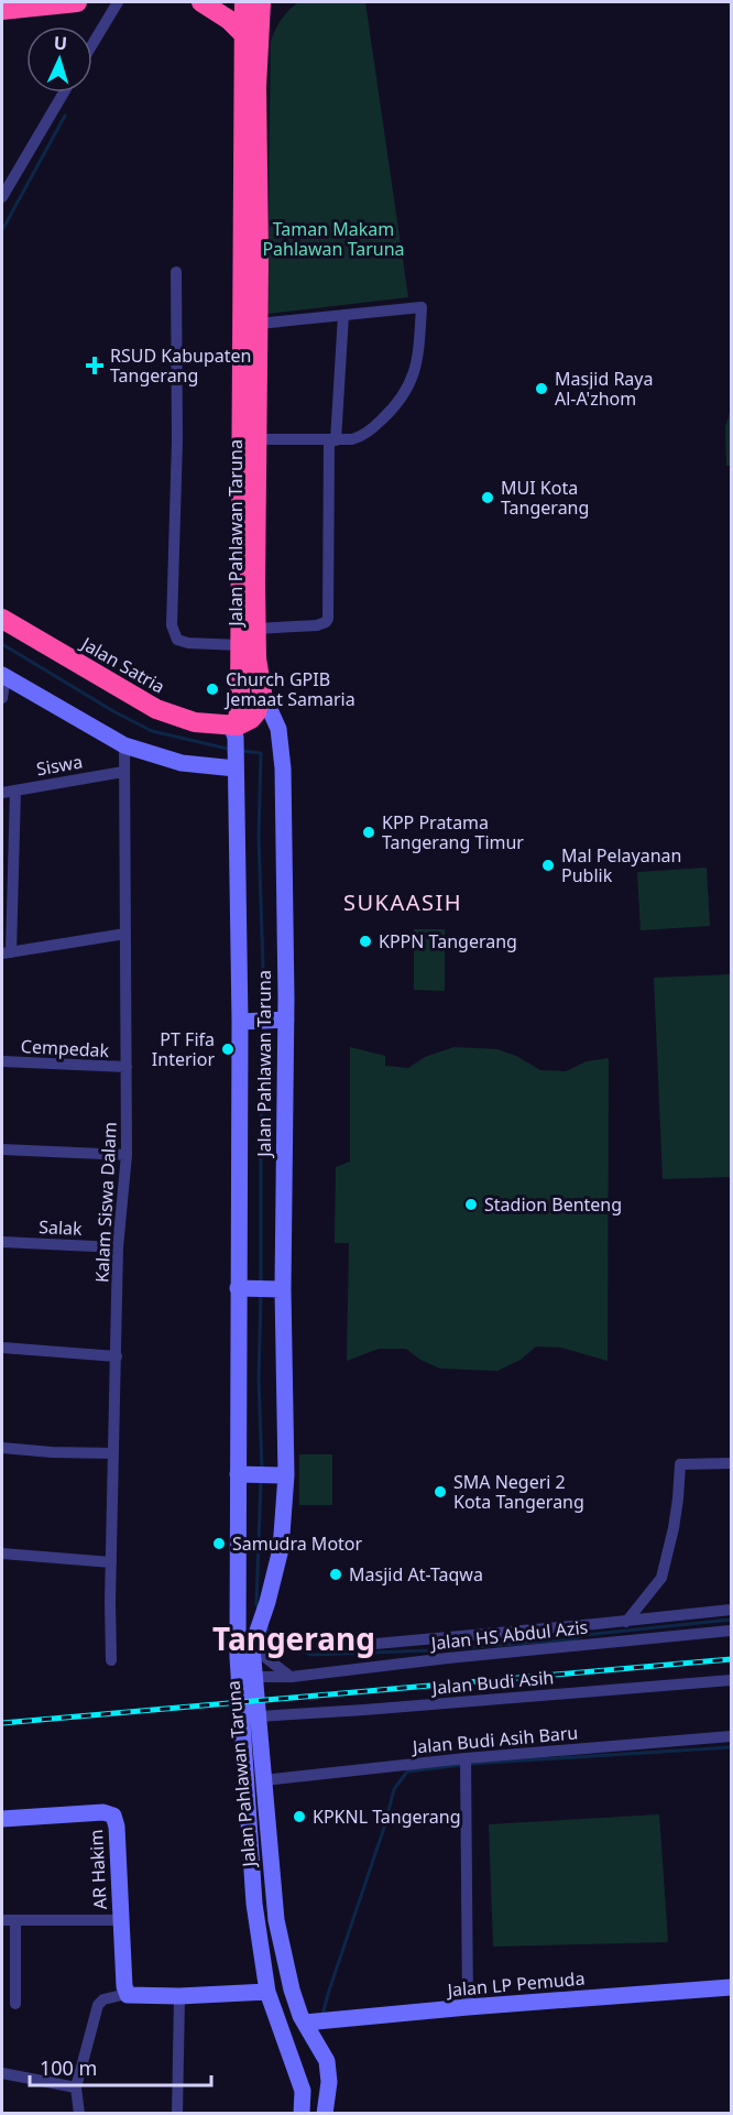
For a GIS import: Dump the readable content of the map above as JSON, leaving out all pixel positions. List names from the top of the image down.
{
  "streets": {
    "highway": ["Jalan Pahlawan Taruna", "Jalan Satria"],
    "main road": ["AR Hakim", "Jalan LP Pemuda"],
    "street": [
      "Siswa",
      "Cempedak",
      "Kalam Siswa Dalam",
      "Salak",
      "Jalan HS Abdul Azis",
      "Jalan Budi Asih",
      "Jalan Budi Asih Baru"
    ]
  },
  "crossings": [
    ["Jalan Pahlawan Taruna", "Jalan Satria"],
    ["Jalan Pahlawan Taruna", "Jalan HS Abdul Azis"],
    ["Jalan Pahlawan Taruna", "Jalan Budi Asih"],
    ["Jalan Pahlawan Taruna", "Jalan Budi Asih Baru"],
    ["Jalan Pahlawan Taruna", "Jalan LP Pemuda"],
    ["Siswa", "Kalam Siswa Dalam"],
    ["Cempedak", "Kalam Siswa Dalam"],
    ["Kalam Siswa Dalam", "Salak"]
  ],
  "districts": ["SUKAASIH", "Tangerang"],
  "parks": ["Taman Makam Pahlawan Taruna"],
  "places": {
    "health": ["RSUD Kabupaten Tangerang"],
    "other": [
      "Masjid Raya Al-A'zhom",
      "MUI Kota Tangerang",
      "Church GPIB Jemaat Samaria",
      "KPP Pratama Tangerang Timur",
      "Mal Pelayanan Publik",
      "KPPN Tangerang",
      "PT Fifa Interior",
      "Stadion Benteng",
      "SMA Negeri 2 Kota Tangerang",
      "Samudra Motor",
      "Masjid At-Taqwa",
      "KPKNL Tangerang"
    ]
  },
  "scale_bar": "100 m",
  "north": "top"
}
